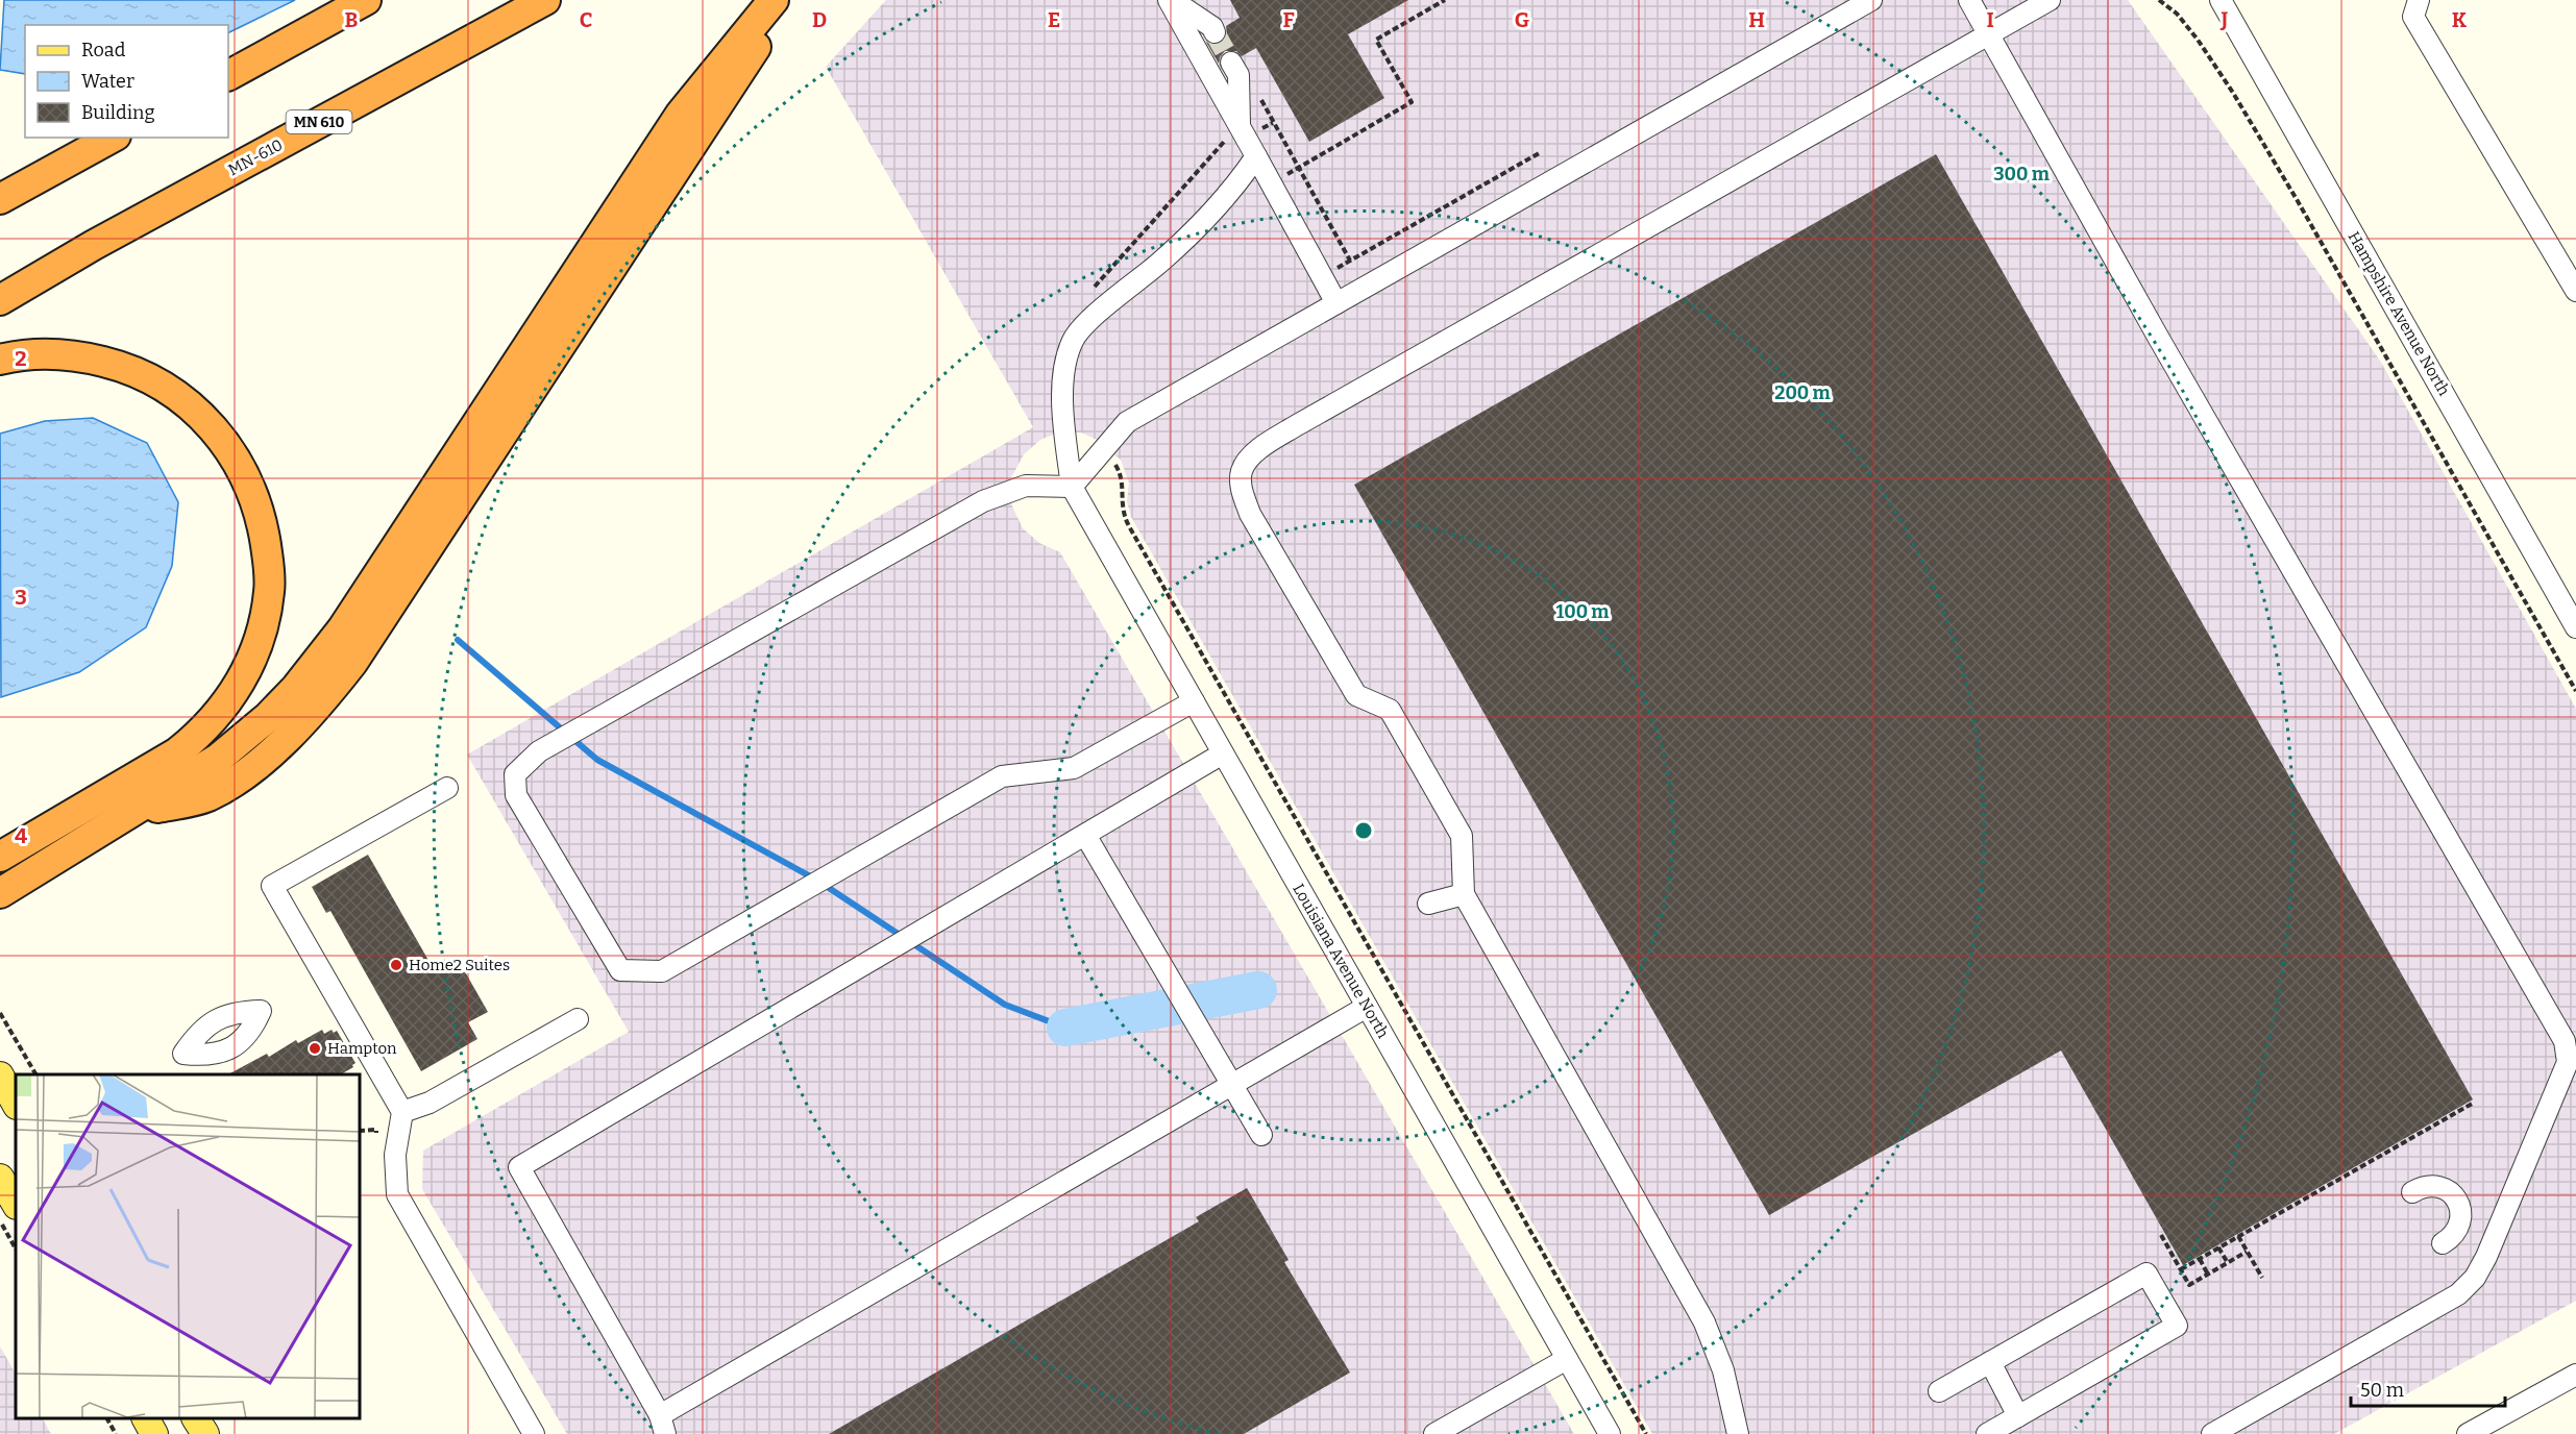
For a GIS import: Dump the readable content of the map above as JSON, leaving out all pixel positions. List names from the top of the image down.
{
  "streets": {
    "highway": ["MN 610", "MN-610"],
    "street": ["Hampshire Avenue North", "Louisiana Avenue North"]
  },
  "places": ["Home2 Suites", "Hampton"],
  "legend": ["Road", "Water", "Building"],
  "scale_bar": "50 m",
  "grid": {
    "columns": [
      "B",
      "C",
      "D",
      "E",
      "F",
      "G",
      "H",
      "I",
      "J",
      "K"
    ],
    "rows": ["2", "3", "4"]
  },
  "rings": ["300 m", "200 m", "100 m"]
}
